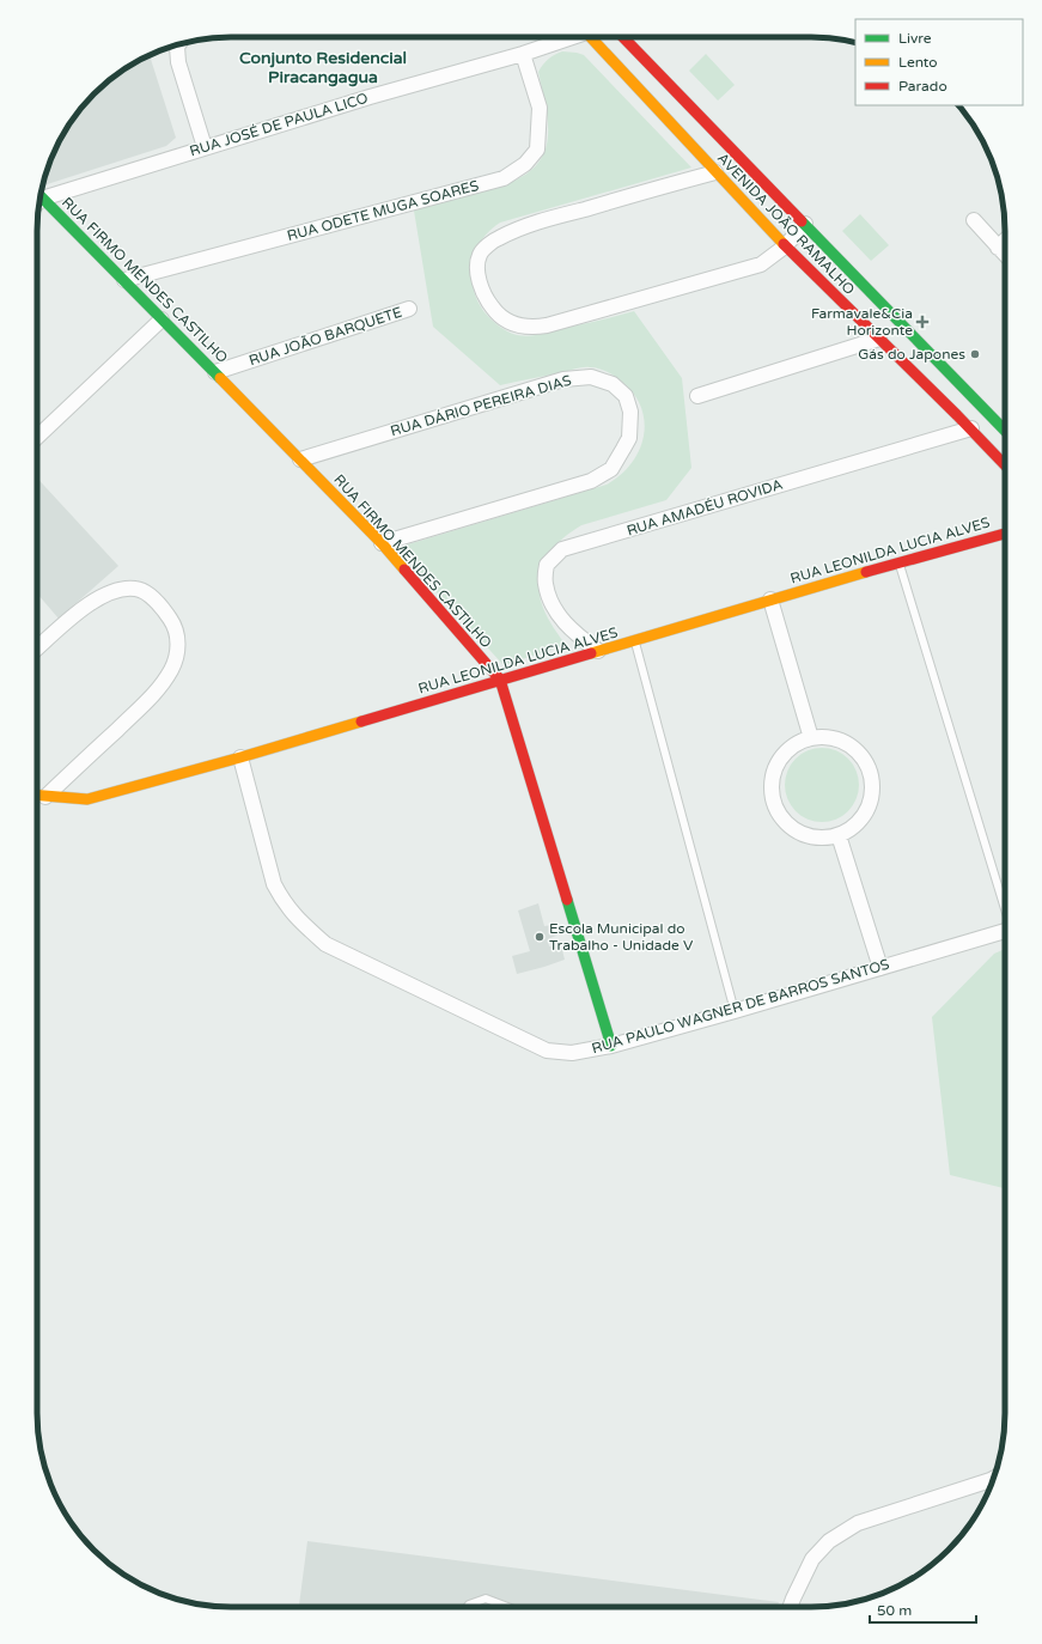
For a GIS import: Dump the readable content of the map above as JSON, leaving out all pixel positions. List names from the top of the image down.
{
  "streets": {
    "street": [
      "RUA JOSÉ DE PAULA LICO",
      "RUA ODETE MUGA SOARES",
      "AVENIDA JOÃO RAMALHO",
      "RUA FIRMO MENDES CASTILHO",
      "RUA JOÃO BARQUETE",
      "RUA DÁRIO PEREIRA DIAS",
      "RUA AMADÉU ROVIDA",
      "RUA LEONILDA LUCIA ALVES",
      "RUA PAULO WAGNER DE BARROS SANTOS"
    ]
  },
  "crossings": [
    ["RUA JOSÉ DE PAULA LICO", "RUA ODETE MUGA SOARES"],
    ["RUA ODETE MUGA SOARES", "RUA FIRMO MENDES CASTILHO"],
    ["AVENIDA JOÃO RAMALHO", "RUA AMADÉU ROVIDA"],
    ["RUA FIRMO MENDES CASTILHO", "RUA JOÃO BARQUETE"],
    ["RUA FIRMO MENDES CASTILHO", "RUA DÁRIO PEREIRA DIAS"],
    ["RUA FIRMO MENDES CASTILHO", "RUA LEONILDA LUCIA ALVES"],
    ["RUA FIRMO MENDES CASTILHO", "RUA PAULO WAGNER DE BARROS SANTOS"],
    ["RUA AMADÉU ROVIDA", "RUA LEONILDA LUCIA ALVES"],
    ["RUA LEONILDA LUCIA ALVES", "RUA PAULO WAGNER DE BARROS SANTOS"]
  ],
  "districts": ["Conjunto Residencial Piracangagua"],
  "places": {
    "health": ["Farmavale&Cia Horizonte"],
    "other": ["Gás do Japones", "Escola Municipal do Trabalho - Unidade V"]
  },
  "legend": ["Livre", "Lento", "Parado"],
  "scale_bar": "50 m"
}
